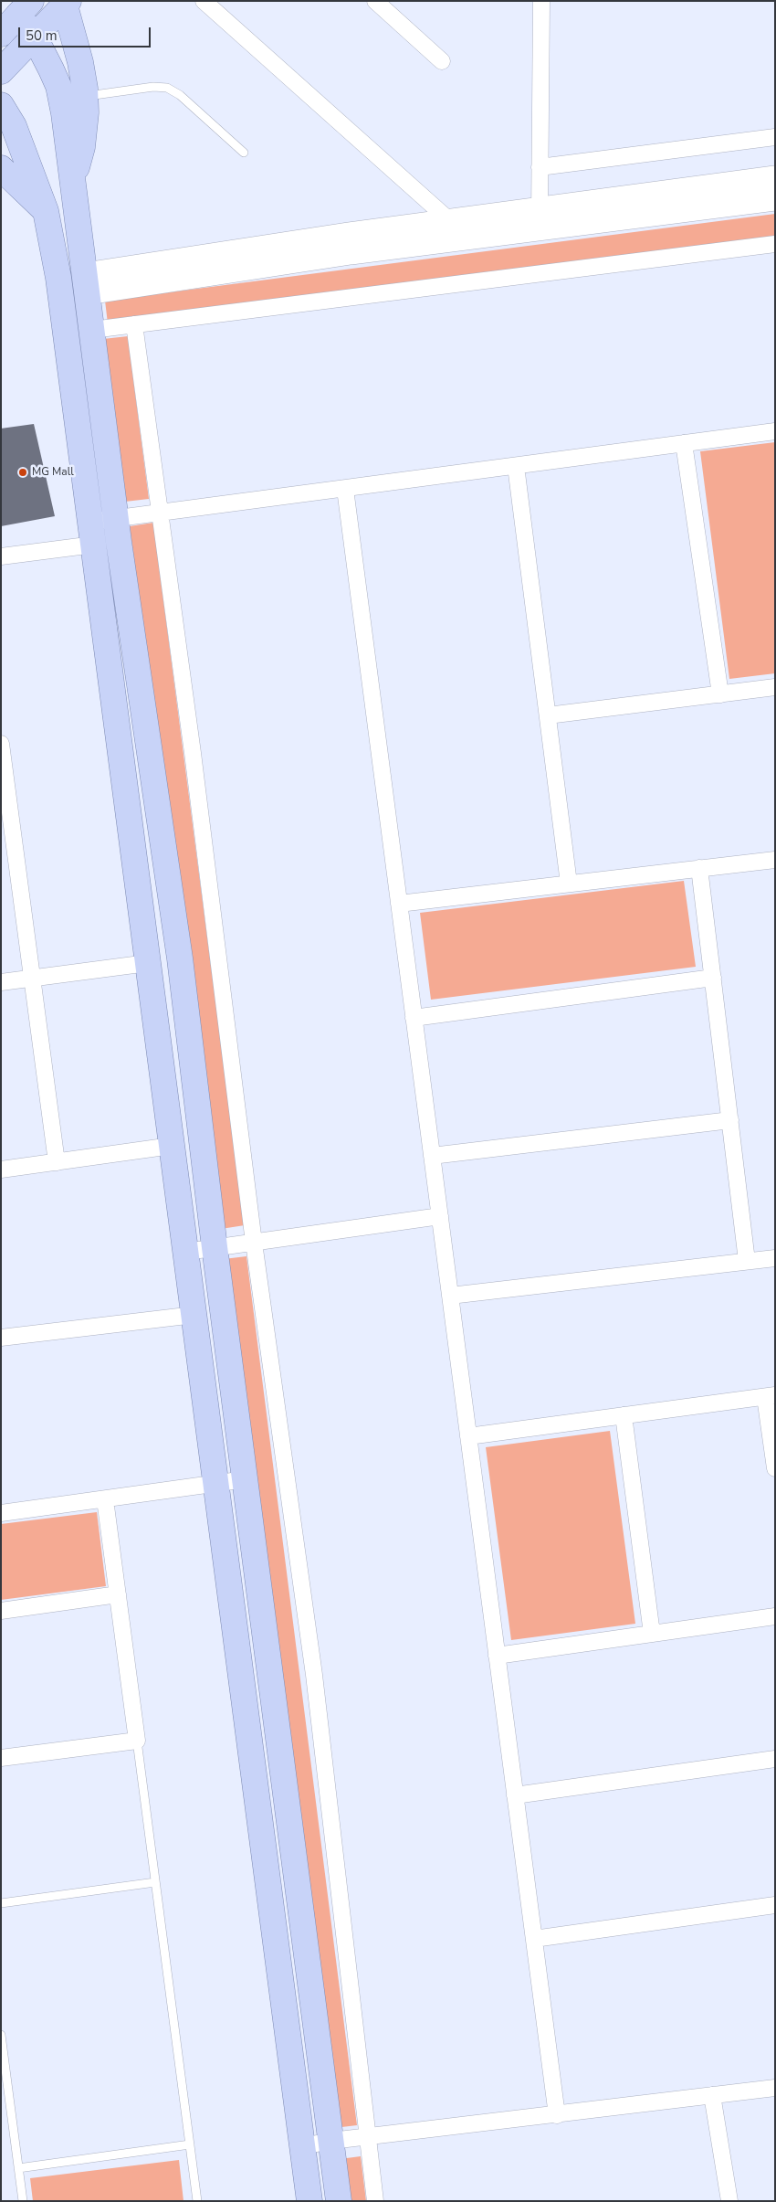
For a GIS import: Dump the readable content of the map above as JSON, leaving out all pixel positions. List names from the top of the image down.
{
  "places": ["MG Mall"],
  "scale_bar": "50 m"
}
